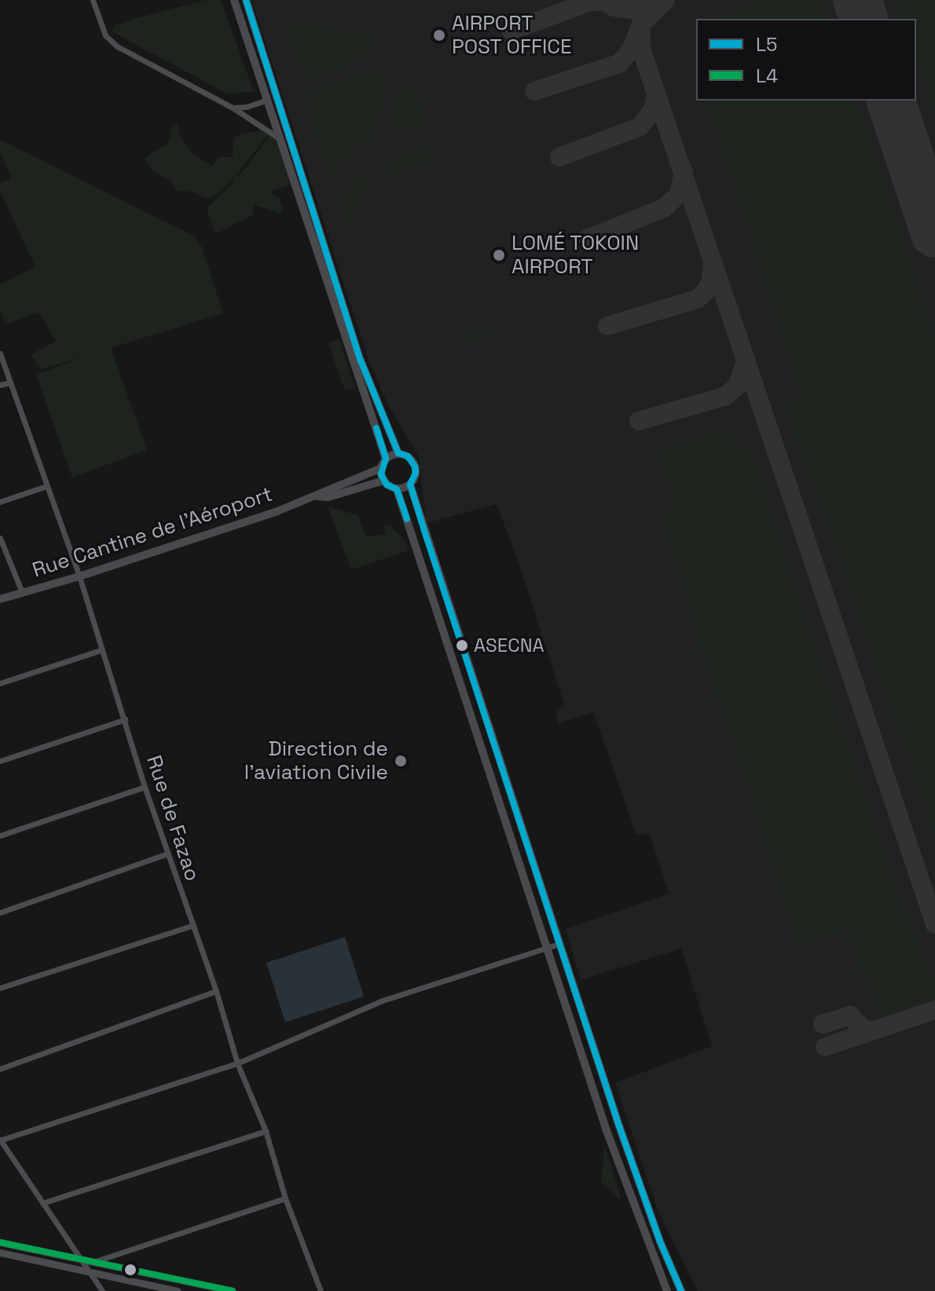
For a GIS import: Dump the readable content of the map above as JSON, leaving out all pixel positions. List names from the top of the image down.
{
  "streets": {
    "main road": ["Rue Cantine de l'Aéroport"],
    "street": ["Rue de Fazao"]
  },
  "crossings": [
    ["Rue Cantine de l'Aéroport", "Rue de Fazao"]
  ],
  "places": [
    "AIRPORT POST OFFICE",
    "LOMÉ TOKOIN AIRPORT",
    "ASECNA",
    "Direction de l'aviation Civile"
  ],
  "lines": ["transit line L5", "transit line L4"],
  "legend": ["L5", "L4"]
}
